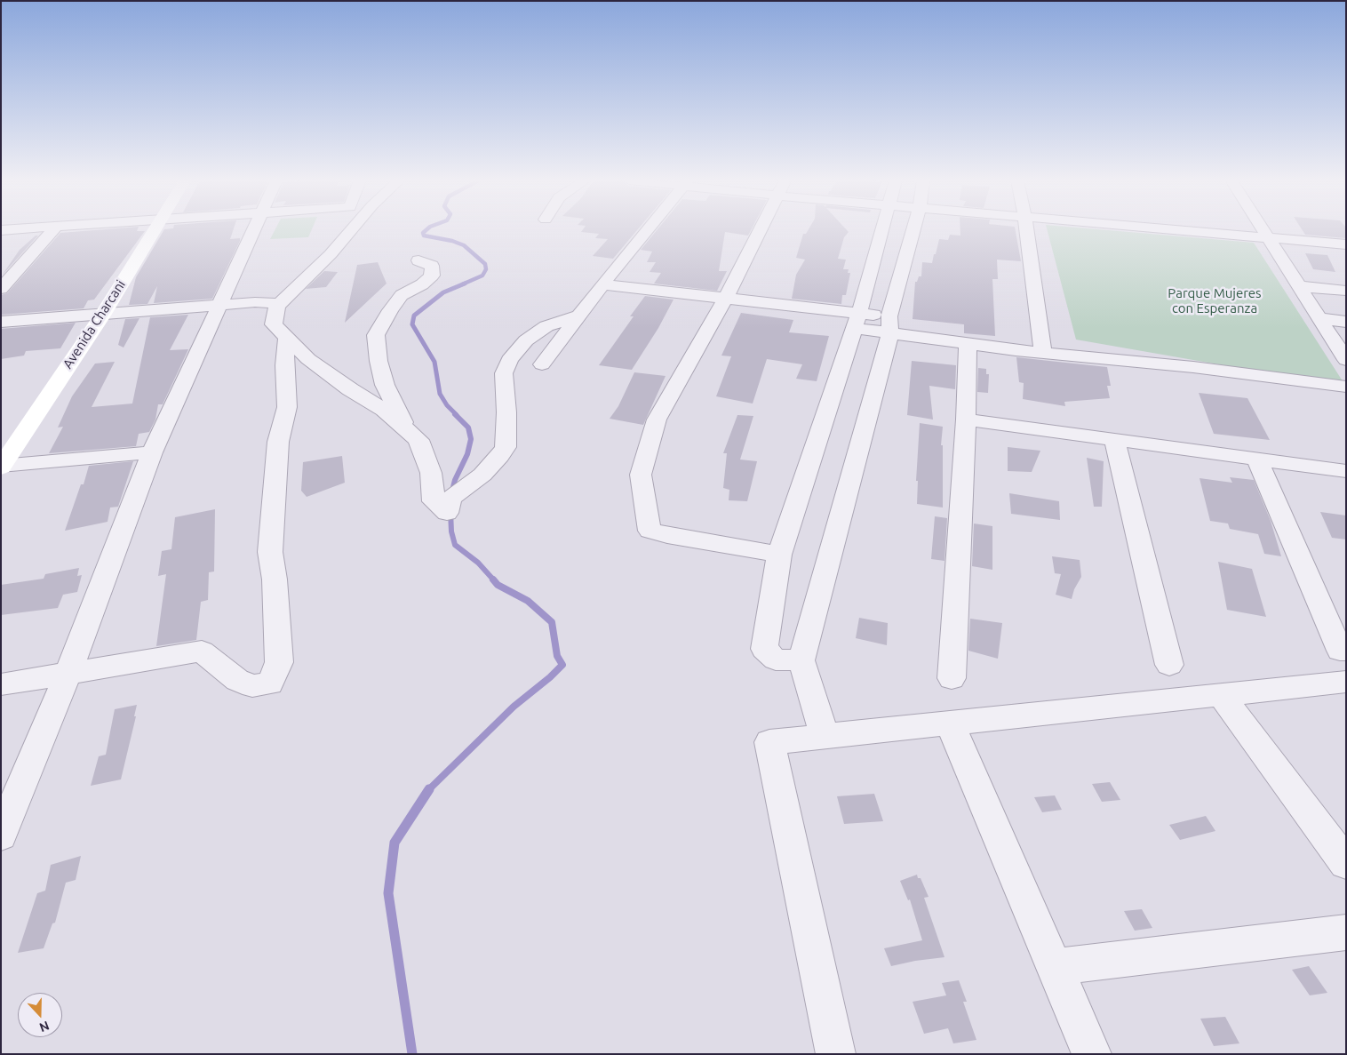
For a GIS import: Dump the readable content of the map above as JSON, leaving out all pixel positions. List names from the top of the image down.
{
  "streets": {
    "main road": ["Avenida Charcani"]
  },
  "parks": ["Parque Mujeres con Esperanza"],
  "north": "bottom"
}
